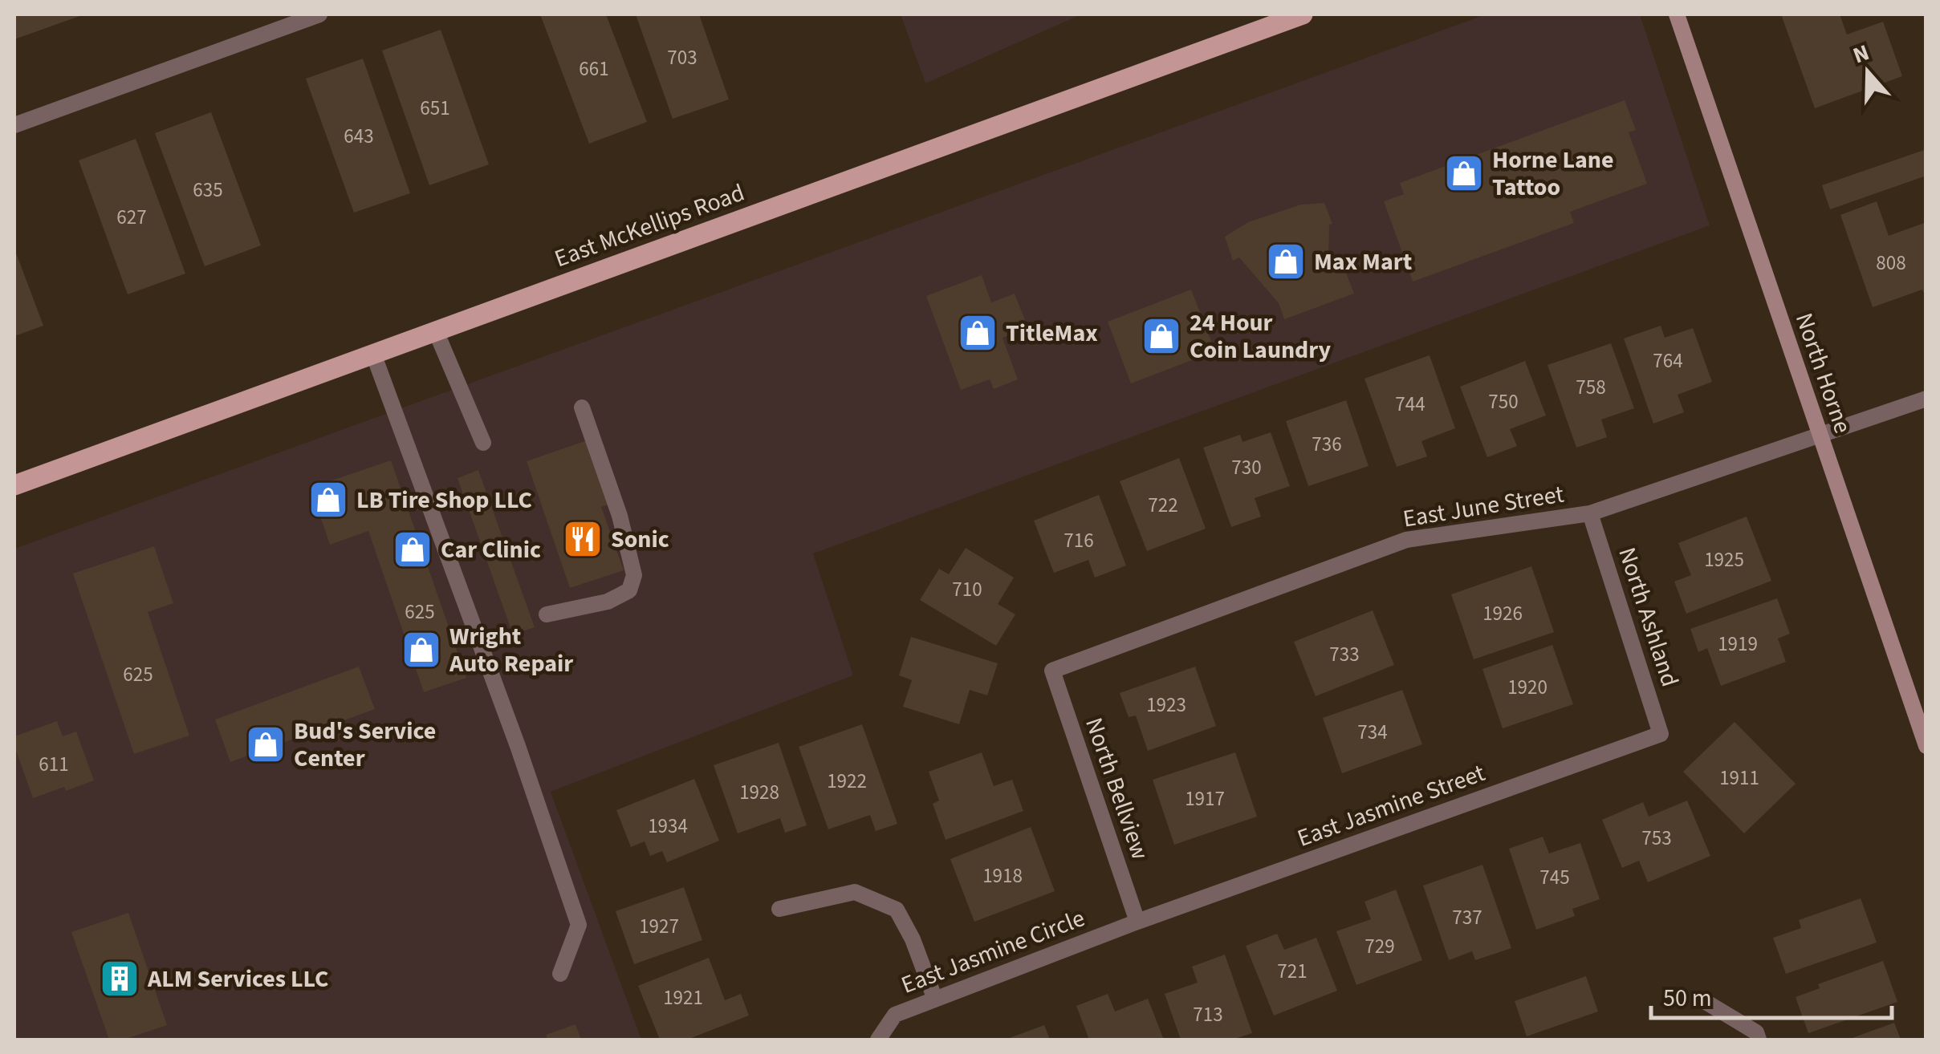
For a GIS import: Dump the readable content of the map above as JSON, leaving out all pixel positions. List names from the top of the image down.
{
  "streets": {
    "main road": ["East McKellips Road"],
    "street": [
      "North Horne",
      "East June Street",
      "North Ashland",
      "North Bellview",
      "East Jasmine Street",
      "East Jasmine Circle"
    ]
  },
  "crossings": [
    ["North Horne", "East June Street"],
    ["East June Street", "North Ashland"],
    ["East June Street", "North Bellview"],
    ["North Ashland", "East Jasmine Street"],
    ["North Bellview", "East Jasmine Street"],
    ["North Bellview", "East Jasmine Circle"],
    ["East Jasmine Street", "East Jasmine Circle"]
  ],
  "places": {
    "shop": [
      "Horne Lane Tattoo",
      "Max Mart",
      "TitleMax",
      "24 Hour Coin Laundry",
      "LB Tire Shop LLC",
      "Car Clinic",
      "Wright Auto Repair",
      "Bud's Service Center"
    ],
    "restaurant": ["Sonic"],
    "building": ["ALM Services LLC"]
  },
  "house_numbers": [
    "703",
    "661",
    "651",
    "643",
    "635",
    "627",
    "808",
    "764",
    "758",
    "750",
    "744",
    "736",
    "730",
    "722",
    "716",
    "1925",
    "710",
    "625",
    "1926",
    "1919",
    "733",
    "625",
    "1920",
    "1923",
    "734",
    "611",
    "1911",
    "1922",
    "1928",
    "1917",
    "1934",
    "753",
    "1918",
    "745",
    "737",
    "1927",
    "729",
    "721",
    "1921",
    "713"
  ],
  "scale_bar": "50 m",
  "north": "top"
}
